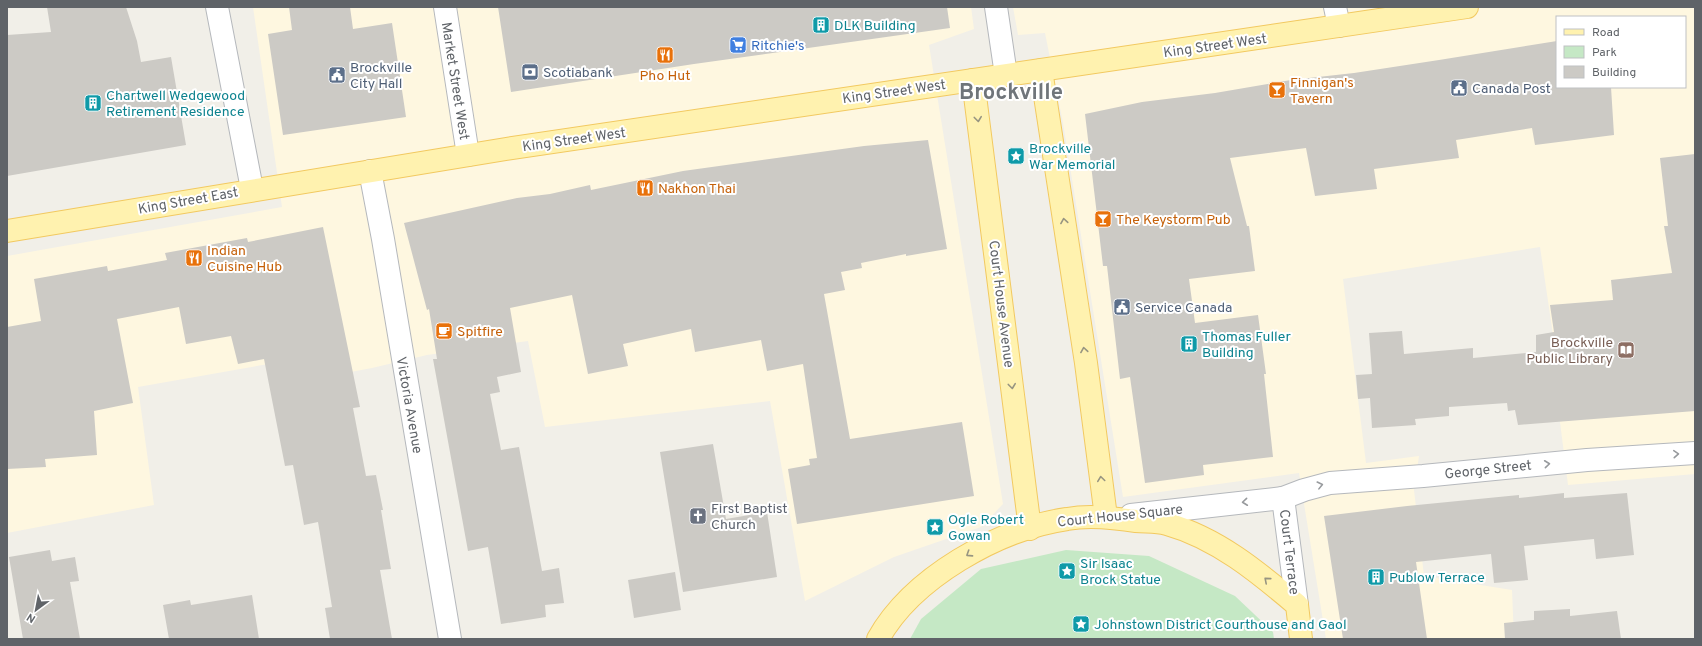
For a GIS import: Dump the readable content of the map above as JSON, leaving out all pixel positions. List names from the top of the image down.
{
  "streets": {
    "main road": [
      "King Street West",
      "King Street East",
      "Court House Avenue",
      "Court House Square",
      "Court Terrace"
    ],
    "street": ["Market Street West", "Victoria Avenue", "George Street"]
  },
  "crossings": [
    ["King Street West", "Market Street West"],
    ["King Street West", "King Street East"],
    ["King Street West", "Court House Avenue"],
    ["King Street West", "Victoria Avenue"],
    ["King Street East", "Victoria Avenue"],
    ["Court House Avenue", "Court House Square"],
    ["George Street", "Court House Square"],
    ["George Street", "Court Terrace"],
    ["Court House Square", "Court Terrace"]
  ],
  "one_way": ["George Street", "Court House Square", "Court Terrace"],
  "districts": ["Brockville"],
  "places": {
    "building": [
      "DLK Building",
      "Chartwell Wedgewood Retirement Residence",
      "Thomas Fuller Building",
      "Publow Terrace"
    ],
    "supermarket": ["Ritchie's"],
    "restaurant": ["Pho Hut", "Nakhon Thai", "Indian Cuisine Hub"],
    "bank": ["Scotiabank"],
    "public building": ["Brockville City Hall", "Canada Post", "Service Canada"],
    "bar": ["Finnigan's Tavern", "The Keystorm Pub"],
    "place": [
      "Brockville War Memorial",
      "Ogle Robert Gowan",
      "Sir Isaac Brock Statue",
      "Johnstown District Courthouse and Gaol"
    ],
    "cafe": ["Spitfire"],
    "library": ["Brockville Public Library"],
    "church": ["First Baptist Church"]
  },
  "legend": ["Road", "Park", "Building"],
  "north": "bottom left"
}
